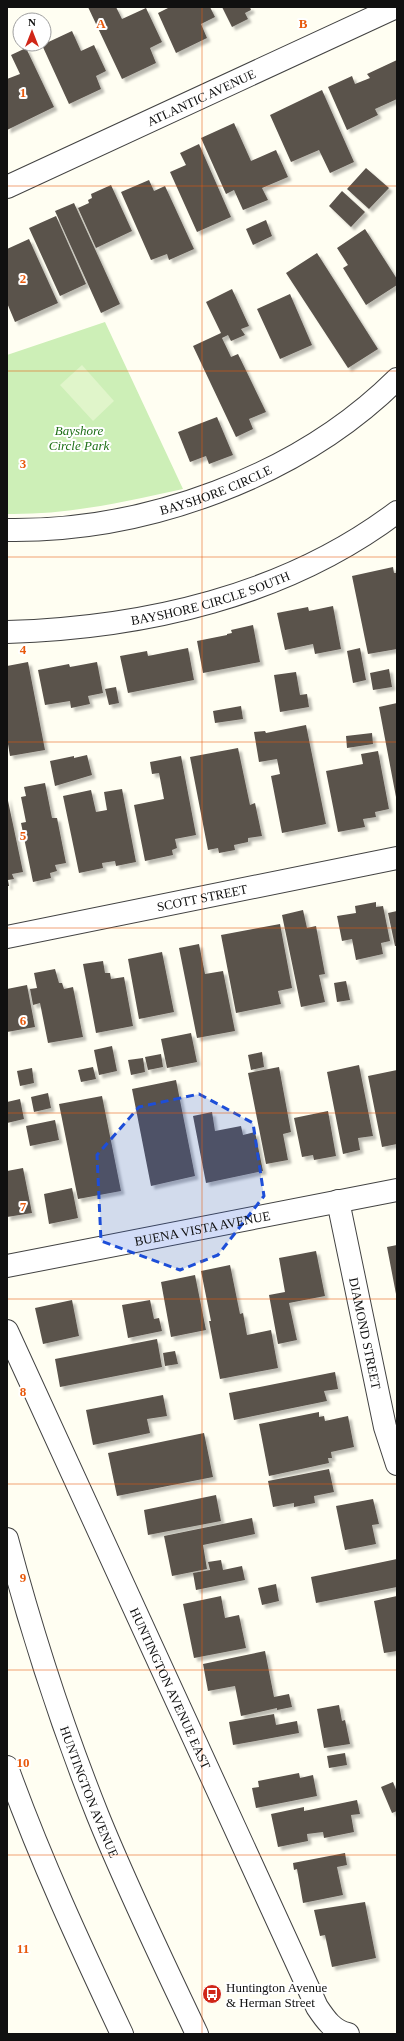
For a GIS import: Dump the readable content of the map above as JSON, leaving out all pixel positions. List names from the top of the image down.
{
  "streets": {
    "street": [
      "ATLANTIC AVENUE",
      "BAYSHORE CIRCLE",
      "BAYSHORE CIRCLE SOUTH",
      "SCOTT STREET",
      "BUENA VISTA AVENUE",
      "DIAMOND STREET",
      "HUNTINGTON AVENUE EAST",
      "HUNTINGTON AVENUE"
    ]
  },
  "crossings": [
    ["BUENA VISTA AVENUE", "DIAMOND STREET"]
  ],
  "parks": ["Bayshore Circle Park"],
  "places": {
    "bus stop": ["Huntington Avenue & Herman Street"]
  },
  "north": "top",
  "grid": {
    "columns": ["A", "B"],
    "rows": [
      "1",
      "2",
      "3",
      "4",
      "5",
      "6",
      "7",
      "8",
      "9",
      "10",
      "11"
    ]
  }
}
